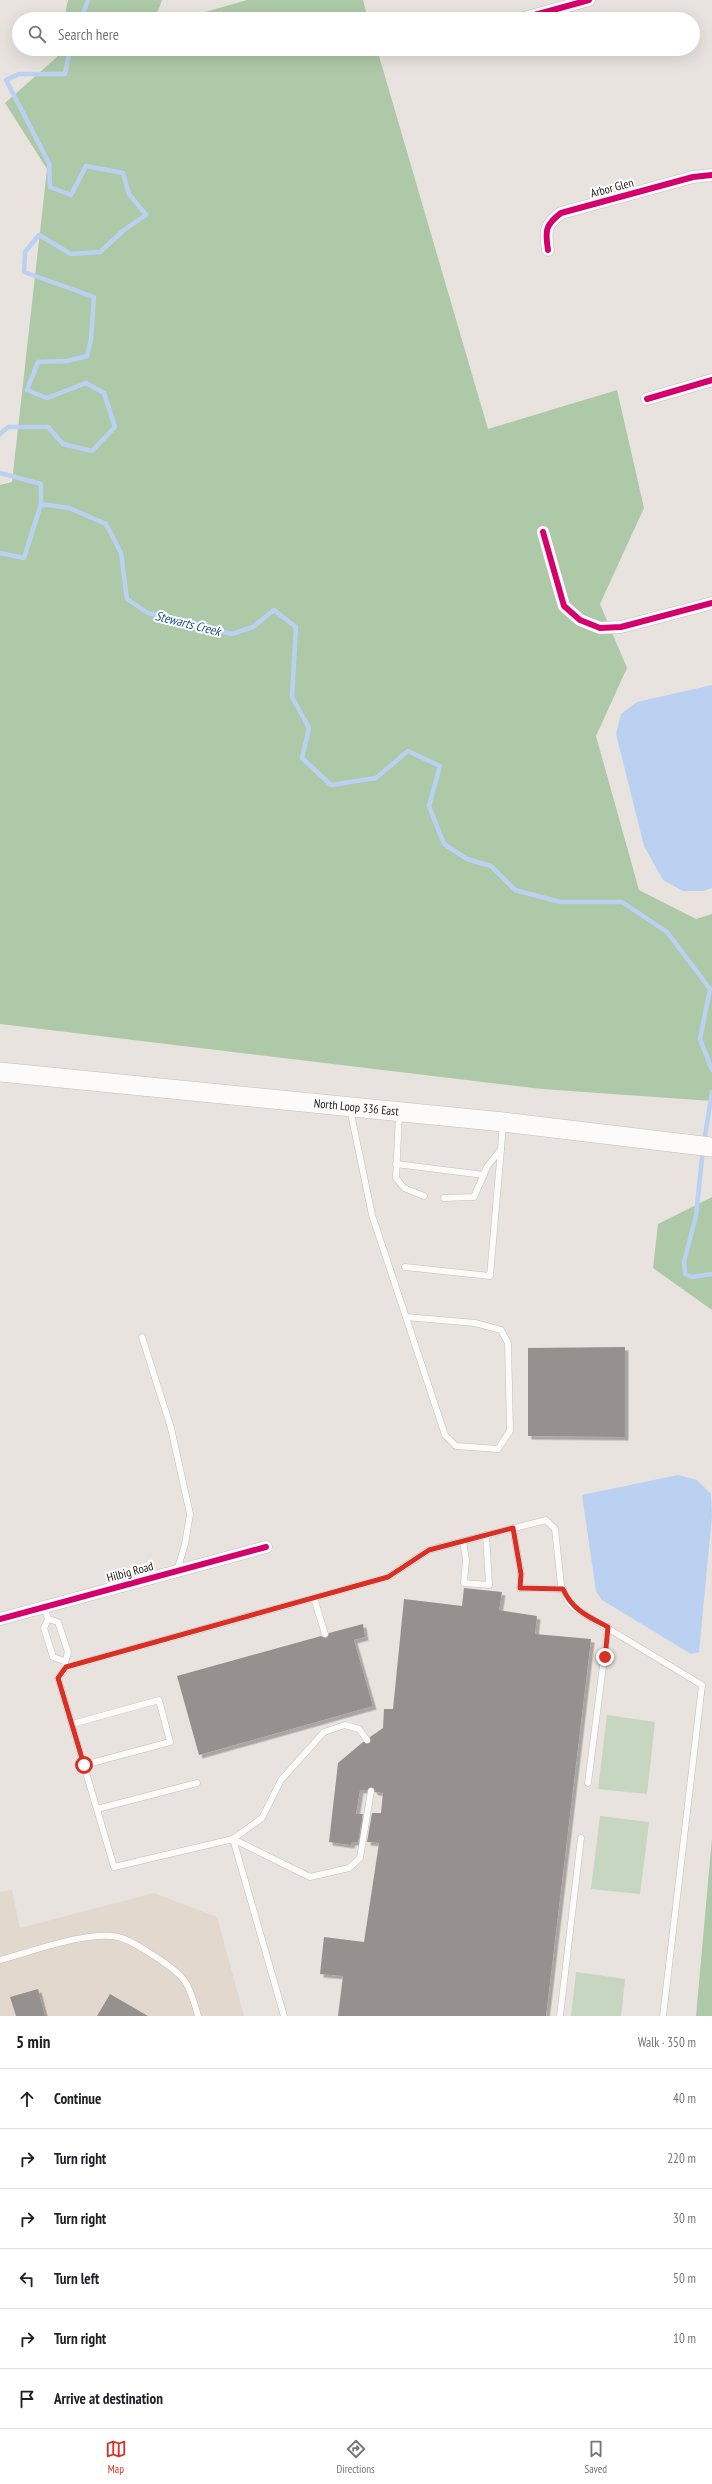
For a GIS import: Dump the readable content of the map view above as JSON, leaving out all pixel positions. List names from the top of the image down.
{
  "streets": {
    "main road": ["North Loop 336 East"],
    "street": ["Arbor Glen", "Hilbig Road"]
  },
  "water": ["Stewarts Creek"],
  "page": {
    "search": "Search here",
    "heading": ["5 min", "Walk · 350 m"],
    "list": [
      ["Continue", "40 m"],
      ["Turn right", "220 m"],
      ["Turn right", "30 m"],
      ["Turn left", "50 m"],
      ["Turn right", "10 m"],
      "Arrive at destination"
    ],
    "nav": ["Map", "Directions", "Saved"]
  }
}
